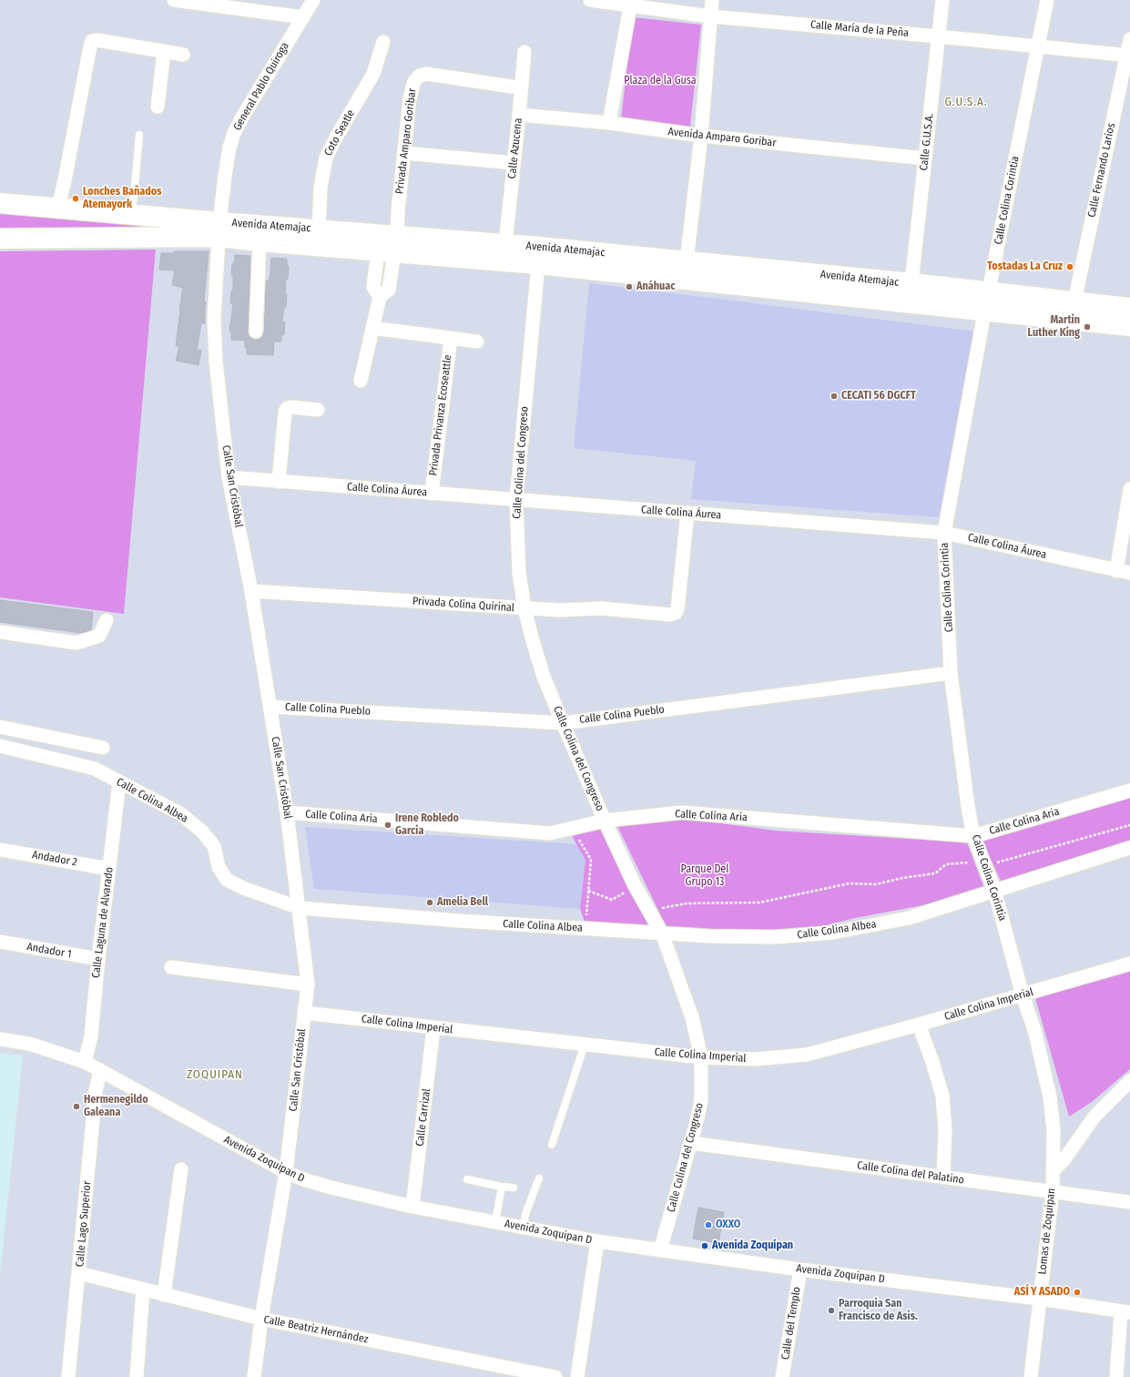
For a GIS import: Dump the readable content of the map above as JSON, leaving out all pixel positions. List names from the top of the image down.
{
  "streets": {
    "main road": ["Avenida Atemajac"],
    "street": [
      "Calle María de la Peña",
      "General Pablo Quiroga",
      "Coto Seatle",
      "Avenida Amparo Goribar",
      "Privada Amparo Goribar",
      "Calle G.U.S.A.",
      "Calle Azucena",
      "Calle Fernando Larios",
      "Calle Colina Corintia",
      "Privada Privanza Ecoseattle",
      "Calle Colina del Congreso",
      "Calle San Cristóbal",
      "Calle Colina Áurea",
      "Privada Colina Quirinal",
      "Calle Colina Pueblo",
      "Calle Colina Albea",
      "Calle Colina Aria",
      "Andador 2",
      "Calle Laguna de Alvarado",
      "Andador 1",
      "Calle Colina Imperial",
      "Calle Carrizal",
      "Avenida Zoquipan D",
      "Calle Colina del Palatino",
      "Calle Lago Superior",
      "Lomas de Zoquipan",
      "Calle del Templo",
      "Calle Beatriz Hernández"
    ]
  },
  "crossings": [
    ["Calle María de la Peña", "Calle G.U.S.A."],
    ["Calle María de la Peña", "Calle Fernando Larios"],
    ["Calle María de la Peña", "Calle Colina Corintia"],
    ["General Pablo Quiroga", "Avenida Atemajac"],
    ["General Pablo Quiroga", "Calle San Cristóbal"],
    ["Coto Seatle", "Avenida Atemajac"],
    ["Avenida Amparo Goribar", "Calle G.U.S.A."],
    ["Avenida Amparo Goribar", "Calle Azucena"],
    ["Privada Amparo Goribar", "Avenida Atemajac"],
    ["Calle G.U.S.A.", "Avenida Atemajac"],
    ["Calle Azucena", "Avenida Atemajac"],
    ["Calle Fernando Larios", "Avenida Atemajac"],
    ["Calle Colina Corintia", "Avenida Atemajac"],
    ["Calle Colina Corintia", "Calle Colina Áurea"],
    ["Calle Colina Corintia", "Calle Colina Pueblo"],
    ["Calle Colina Corintia", "Calle Colina Albea"],
    ["Calle Colina Corintia", "Calle Colina Aria"],
    ["Calle Colina Corintia", "Calle Colina Imperial"],
    ["Calle Colina Corintia", "Lomas de Zoquipan"],
    ["Avenida Atemajac", "Calle Colina del Congreso"],
    ["Avenida Atemajac", "Calle San Cristóbal"],
    ["Privada Privanza Ecoseattle", "Calle Colina Áurea"],
    ["Calle Colina del Congreso", "Calle Colina Áurea"],
    ["Calle Colina del Congreso", "Privada Colina Quirinal"],
    ["Calle Colina del Congreso", "Calle Colina Pueblo"],
    ["Calle Colina del Congreso", "Calle Colina Albea"],
    ["Calle Colina del Congreso", "Calle Colina Aria"],
    ["Calle Colina del Congreso", "Calle Colina Imperial"],
    ["Calle Colina del Congreso", "Avenida Zoquipan D"],
    ["Calle Colina del Congreso", "Calle Colina del Palatino"],
    ["Calle San Cristóbal", "Calle Colina Áurea"],
    ["Calle San Cristóbal", "Privada Colina Quirinal"],
    ["Calle San Cristóbal", "Calle Colina Pueblo"],
    ["Calle San Cristóbal", "Calle Colina Albea"],
    ["Calle San Cristóbal", "Calle Colina Aria"],
    ["Calle San Cristóbal", "Calle Colina Imperial"],
    ["Calle San Cristóbal", "Avenida Zoquipan D"],
    ["Calle San Cristóbal", "Calle Beatriz Hernández"],
    ["Calle Colina Áurea", "Privada Colina Quirinal"],
    ["Calle Colina Albea", "Calle Laguna de Alvarado"],
    ["Andador 2", "Calle Laguna de Alvarado"],
    ["Calle Laguna de Alvarado", "Andador 1"],
    ["Calle Laguna de Alvarado", "Avenida Zoquipan D"],
    ["Calle Colina Imperial", "Calle Carrizal"],
    ["Calle Carrizal", "Avenida Zoquipan D"],
    ["Avenida Zoquipan D", "Calle Lago Superior"],
    ["Avenida Zoquipan D", "Lomas de Zoquipan"],
    ["Avenida Zoquipan D", "Calle del Templo"],
    ["Calle Colina del Palatino", "Lomas de Zoquipan"],
    ["Calle Lago Superior", "Calle Beatriz Hernández"]
  ],
  "districts": ["G.U.S.A.", "ZOQUIPAN"],
  "parks": ["Plaza de la Gusa", "Parque Del Grupo 13"],
  "places": [
    "Lonches Bañados Atemayork",
    "Tostadas La Cruz",
    "Anáhuac",
    "Martin Luther King",
    "CECATI 56 DGCFT",
    "Irene Robledo Garcia",
    "Amelia Bell",
    "Hermenegildo Galeana",
    "OXXO",
    "Avenida Zoquipan",
    "ASÍ Y ASADO",
    "Parroquia San Francisco de Asís."
  ]
}
